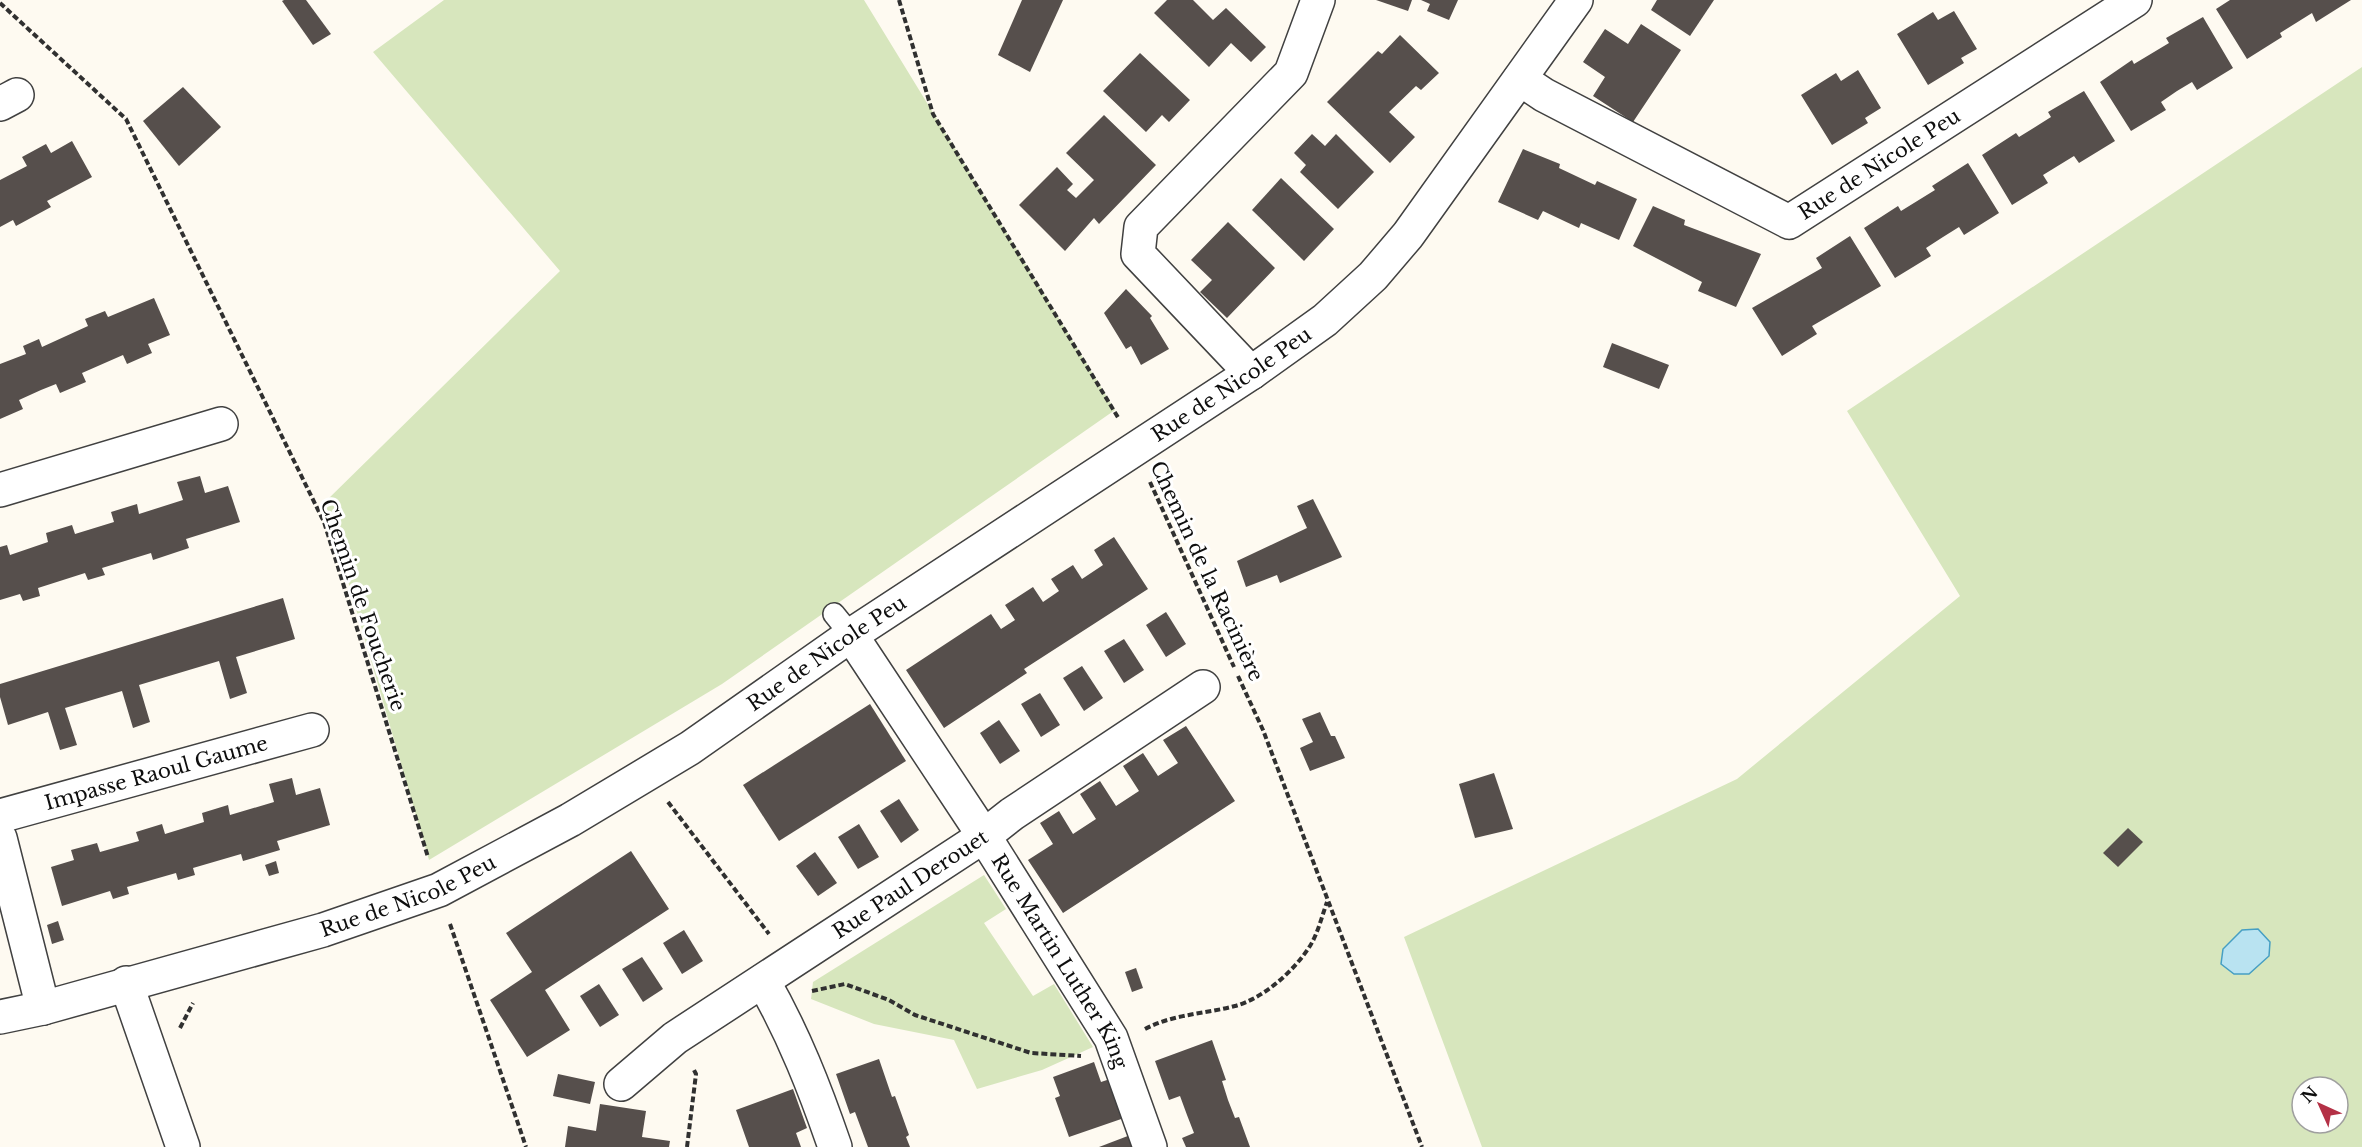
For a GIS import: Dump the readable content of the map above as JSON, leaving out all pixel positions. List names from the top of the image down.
{
  "streets": {
    "street": [
      "Rue de Nicole Peu",
      "Impasse Raoul Gaume",
      "Rue Paul Derouet",
      "Rue Martin Luther King"
    ],
    "path": ["Chemin de la Racinière", "Chemin de Foucherie"]
  },
  "crossings": [
    ["Rue de Nicole Peu", "Chemin de la Racinière"],
    ["Rue de Nicole Peu", "Chemin de Foucherie"],
    ["Rue de Nicole Peu", "Rue Martin Luther King"],
    ["Rue Paul Derouet", "Rue Martin Luther King"]
  ],
  "north": "top left"
}
